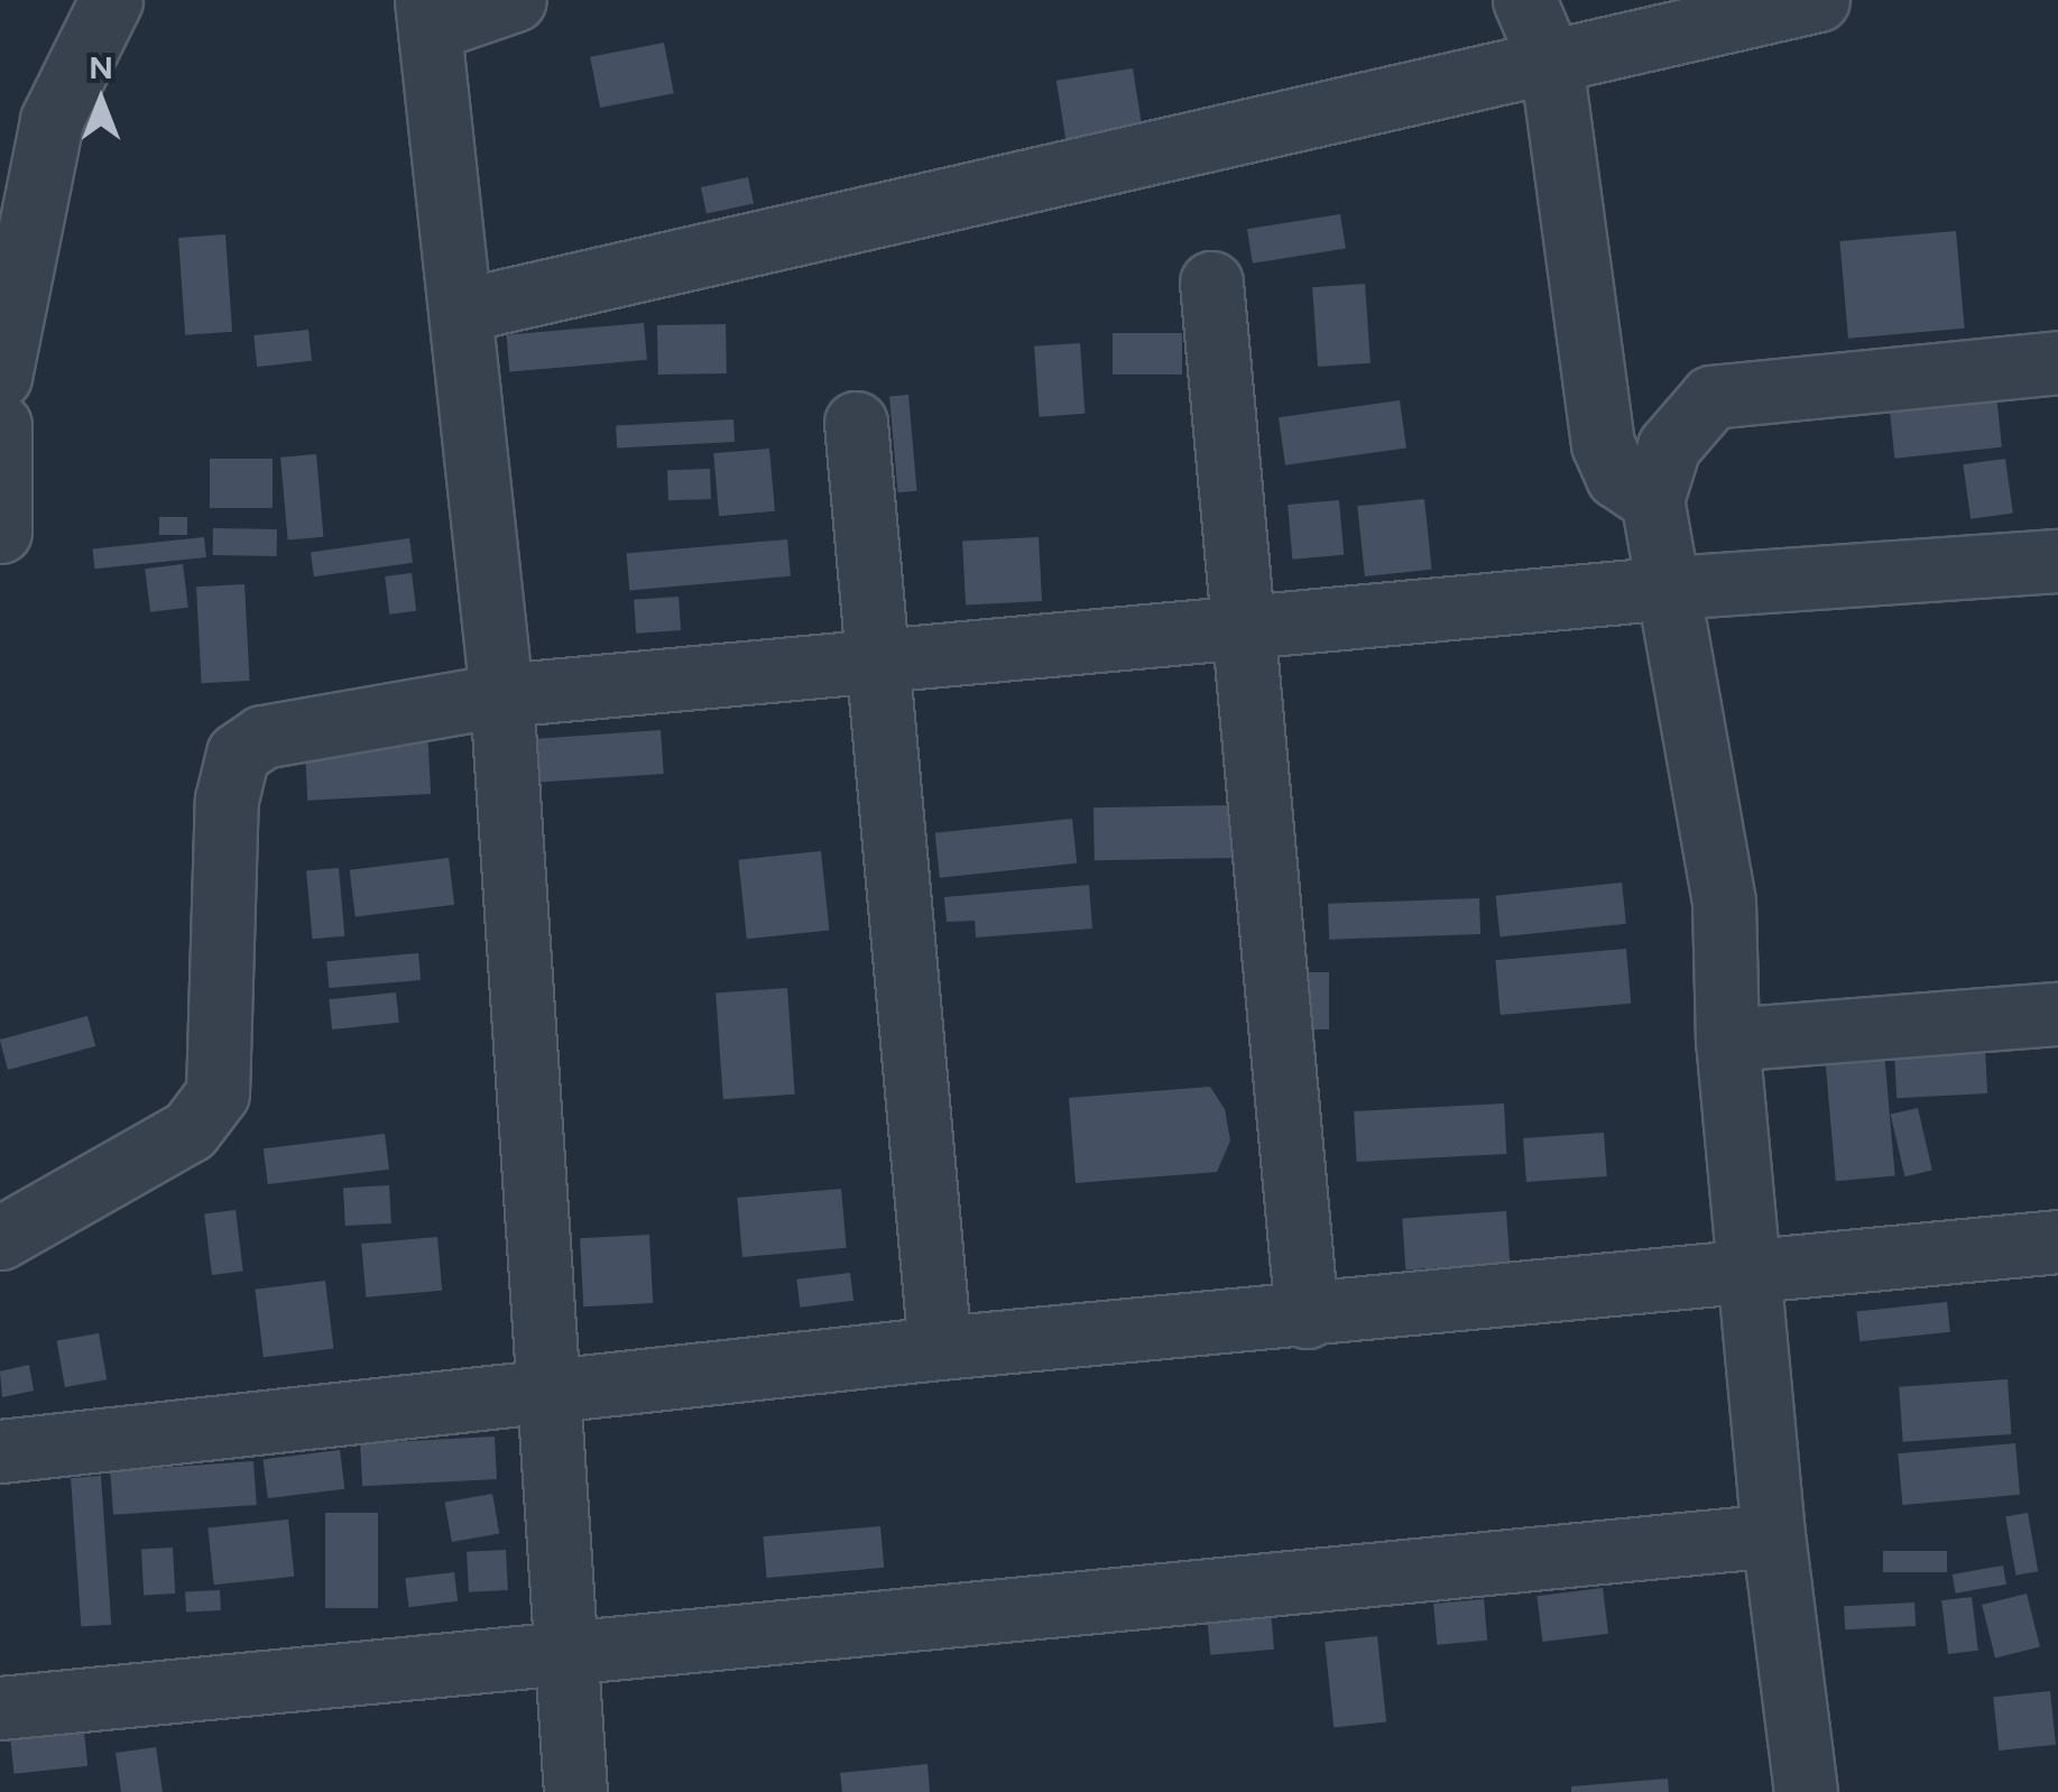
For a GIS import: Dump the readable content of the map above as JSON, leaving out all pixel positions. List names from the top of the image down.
{
  "north": "top"
}
